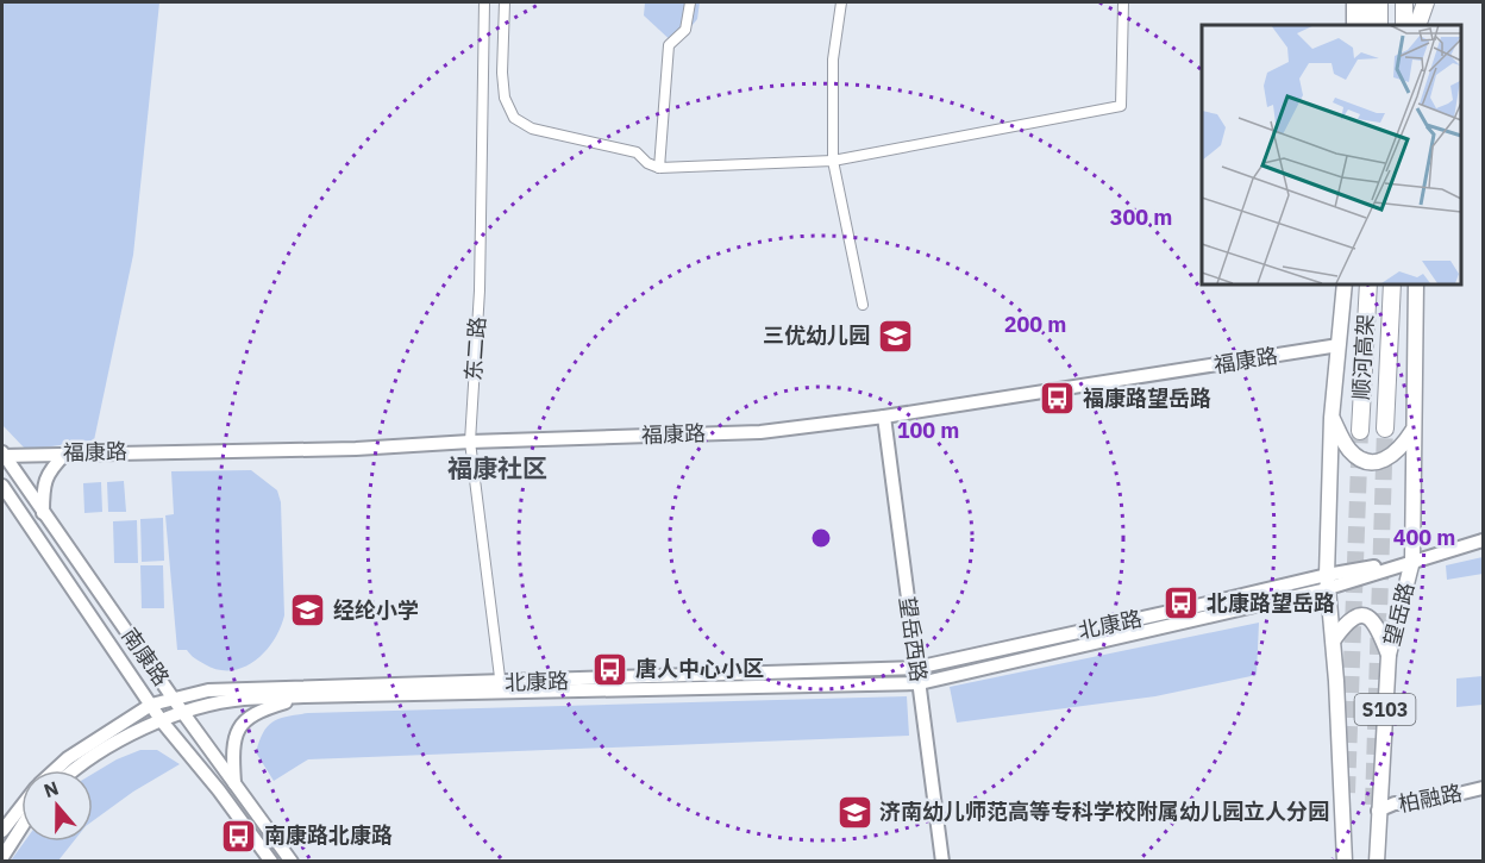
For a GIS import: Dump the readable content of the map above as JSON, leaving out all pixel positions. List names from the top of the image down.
{
  "streets": {
    "highway": ["顺河高架"],
    "main road": ["望岳路", "S103"],
    "street": [
      "东二路",
      "福康路",
      "北康路",
      "望岳西路",
      "南康路",
      "柏融路"
    ]
  },
  "crossings": [
    ["东二路", "福康路"],
    ["东二路", "北康路"],
    ["福康路", "望岳西路"],
    ["福康路", "南康路"],
    ["福康路", "S103"],
    ["望岳路", "北康路"],
    ["望岳路", "柏融路"],
    ["北康路", "望岳西路"],
    ["北康路", "南康路"],
    ["北康路", "S103"]
  ],
  "districts": ["福康社区"],
  "places": {
    "school or university": ["三优幼儿园", "经纶小学", "济南幼儿师范高等专科学校附属幼儿园立人分园"],
    "bus stop": [
      "福康路望岳路",
      "北康路望岳路",
      "唐人中心小区",
      "南康路北康路"
    ]
  },
  "north": "top",
  "rings": [
    "300 m",
    "200 m",
    "100 m",
    "400 m"
  ]
}
